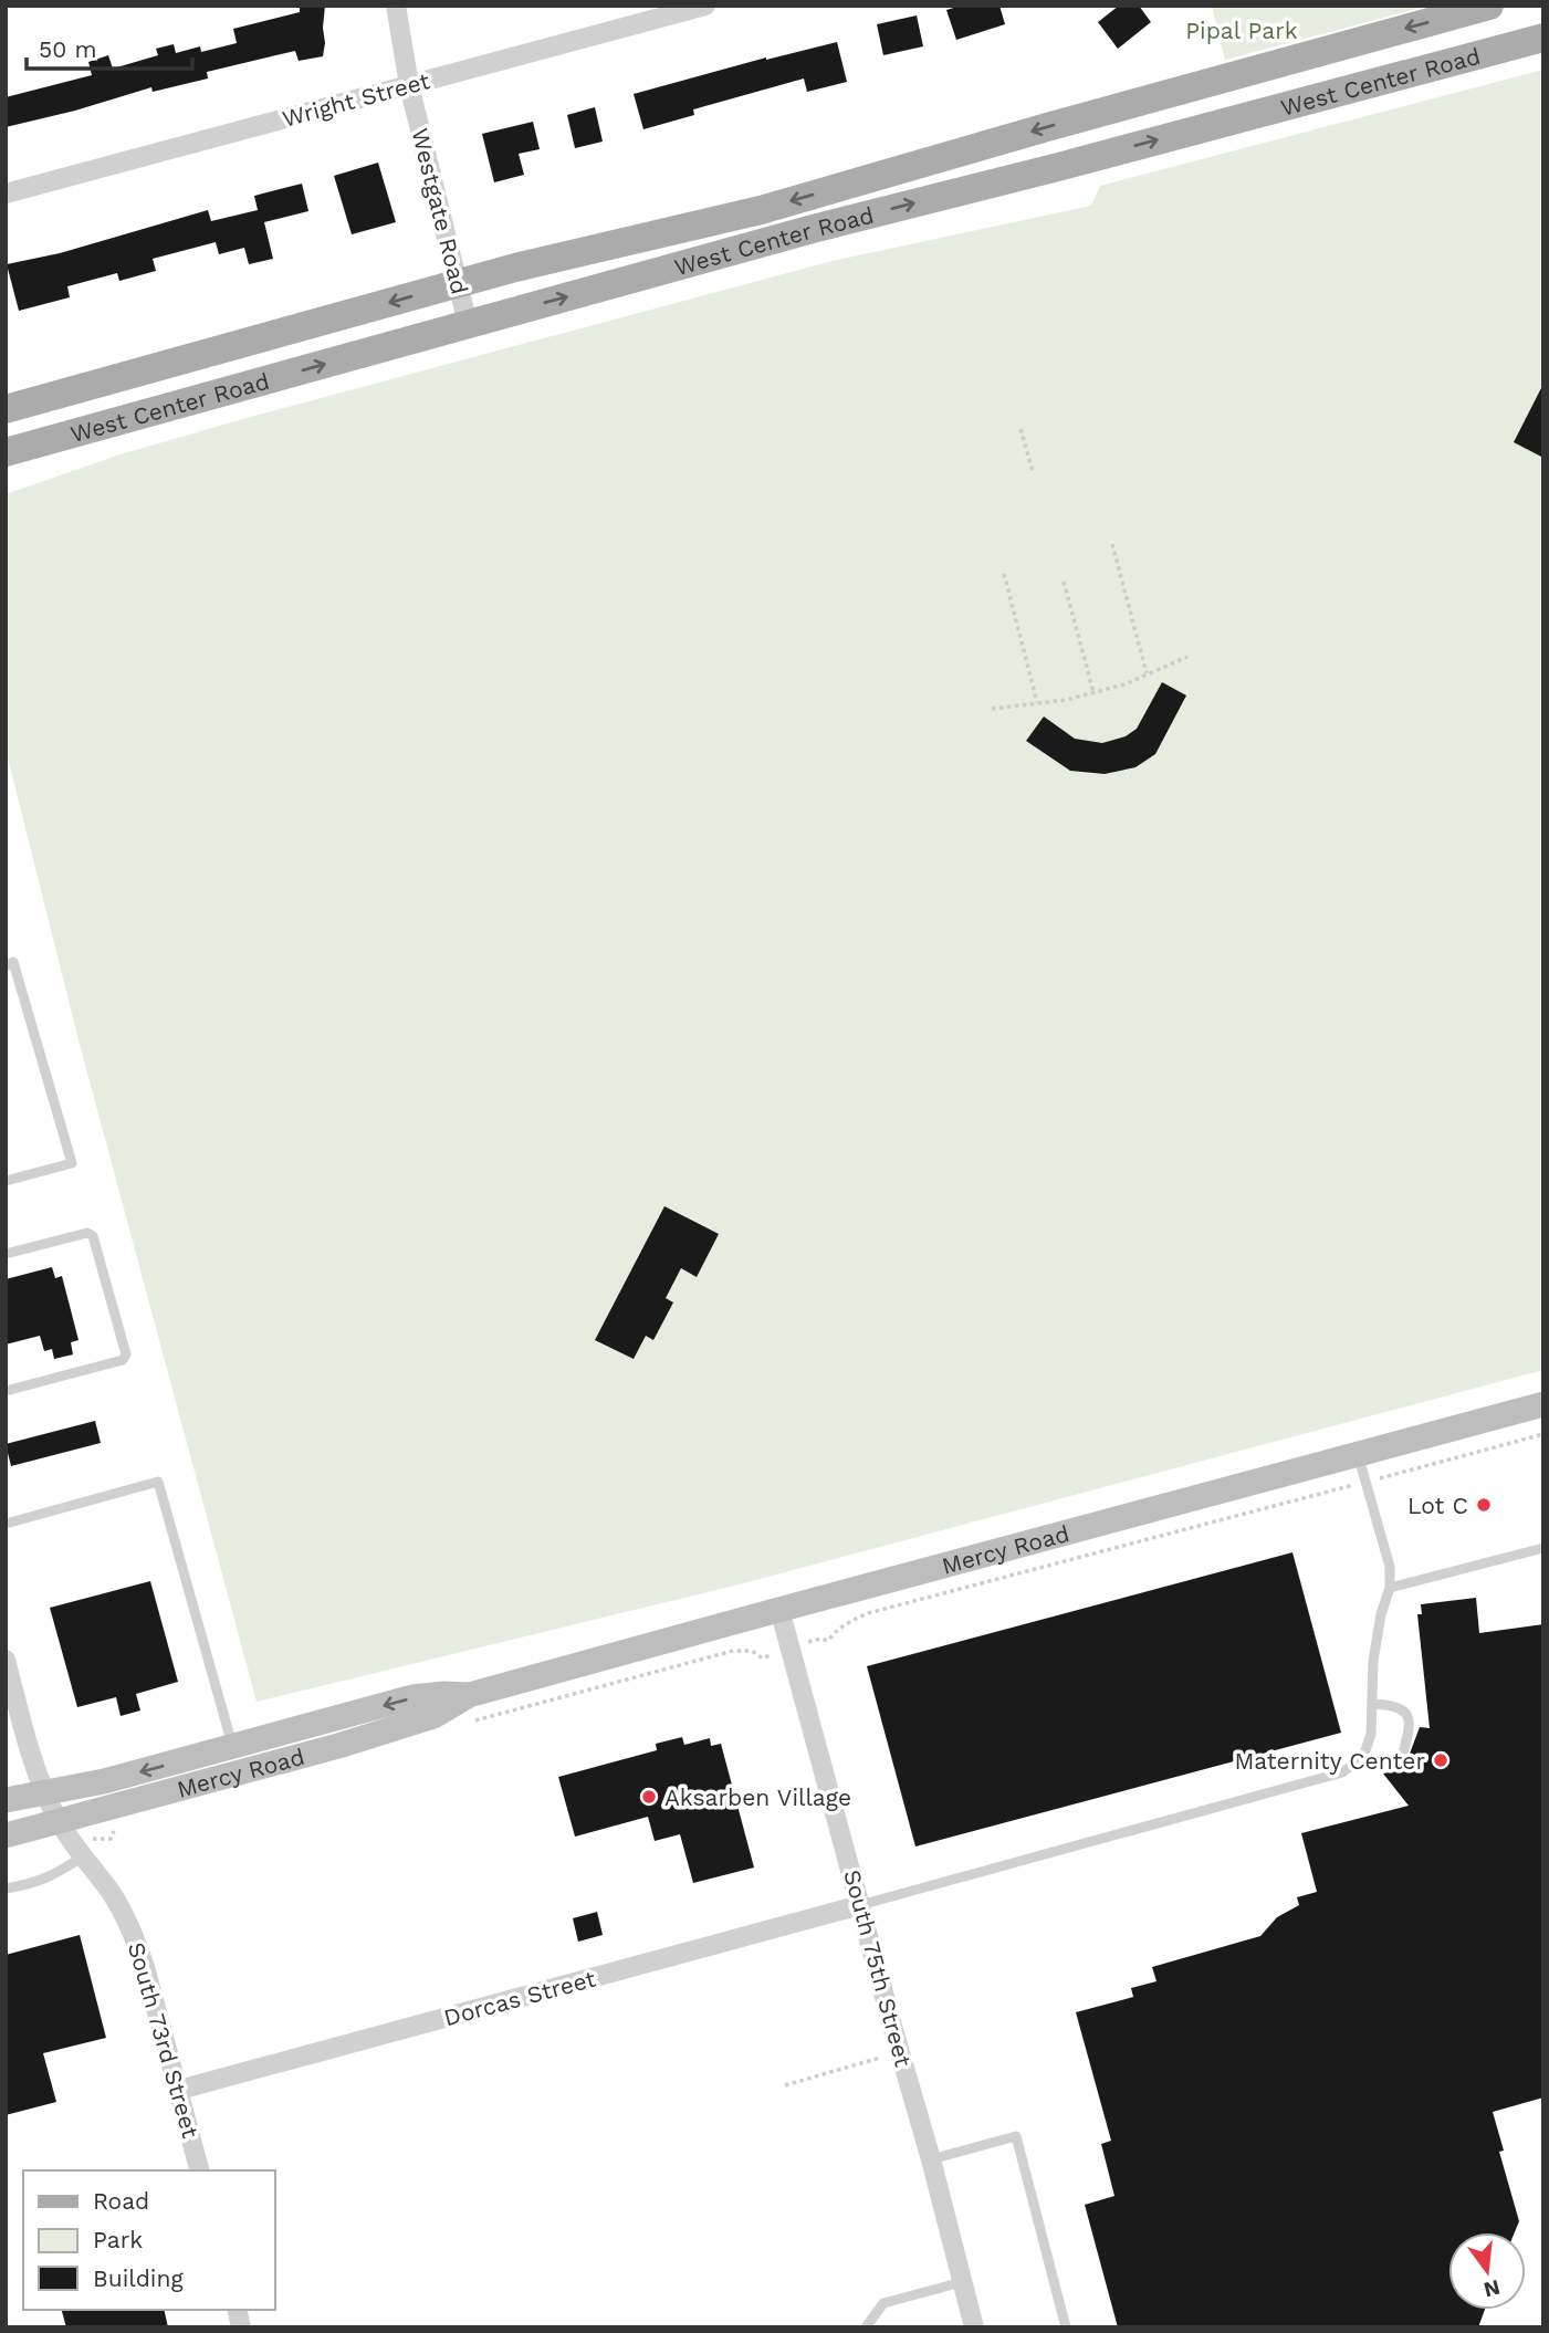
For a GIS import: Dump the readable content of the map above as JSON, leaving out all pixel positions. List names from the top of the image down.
{
  "streets": {
    "main road": ["West Center Road", "Mercy Road"],
    "street": [
      "Wright Street",
      "Westgate Road",
      "South 75th Street",
      "Dorcas Street",
      "South 73rd Street"
    ]
  },
  "crossings": [
    ["West Center Road", "Westgate Road"],
    ["Wright Street", "Westgate Road"],
    ["Mercy Road", "South 75th Street"],
    ["Mercy Road", "South 73rd Street"],
    ["South 75th Street", "Dorcas Street"],
    ["Dorcas Street", "South 73rd Street"]
  ],
  "parks": ["Pipal Park"],
  "places": ["Lot C", "Maternity Center", "Aksarben Village"],
  "legend": ["Road", "Park", "Building"],
  "scale_bar": "50 m",
  "north": "bottom"
}
